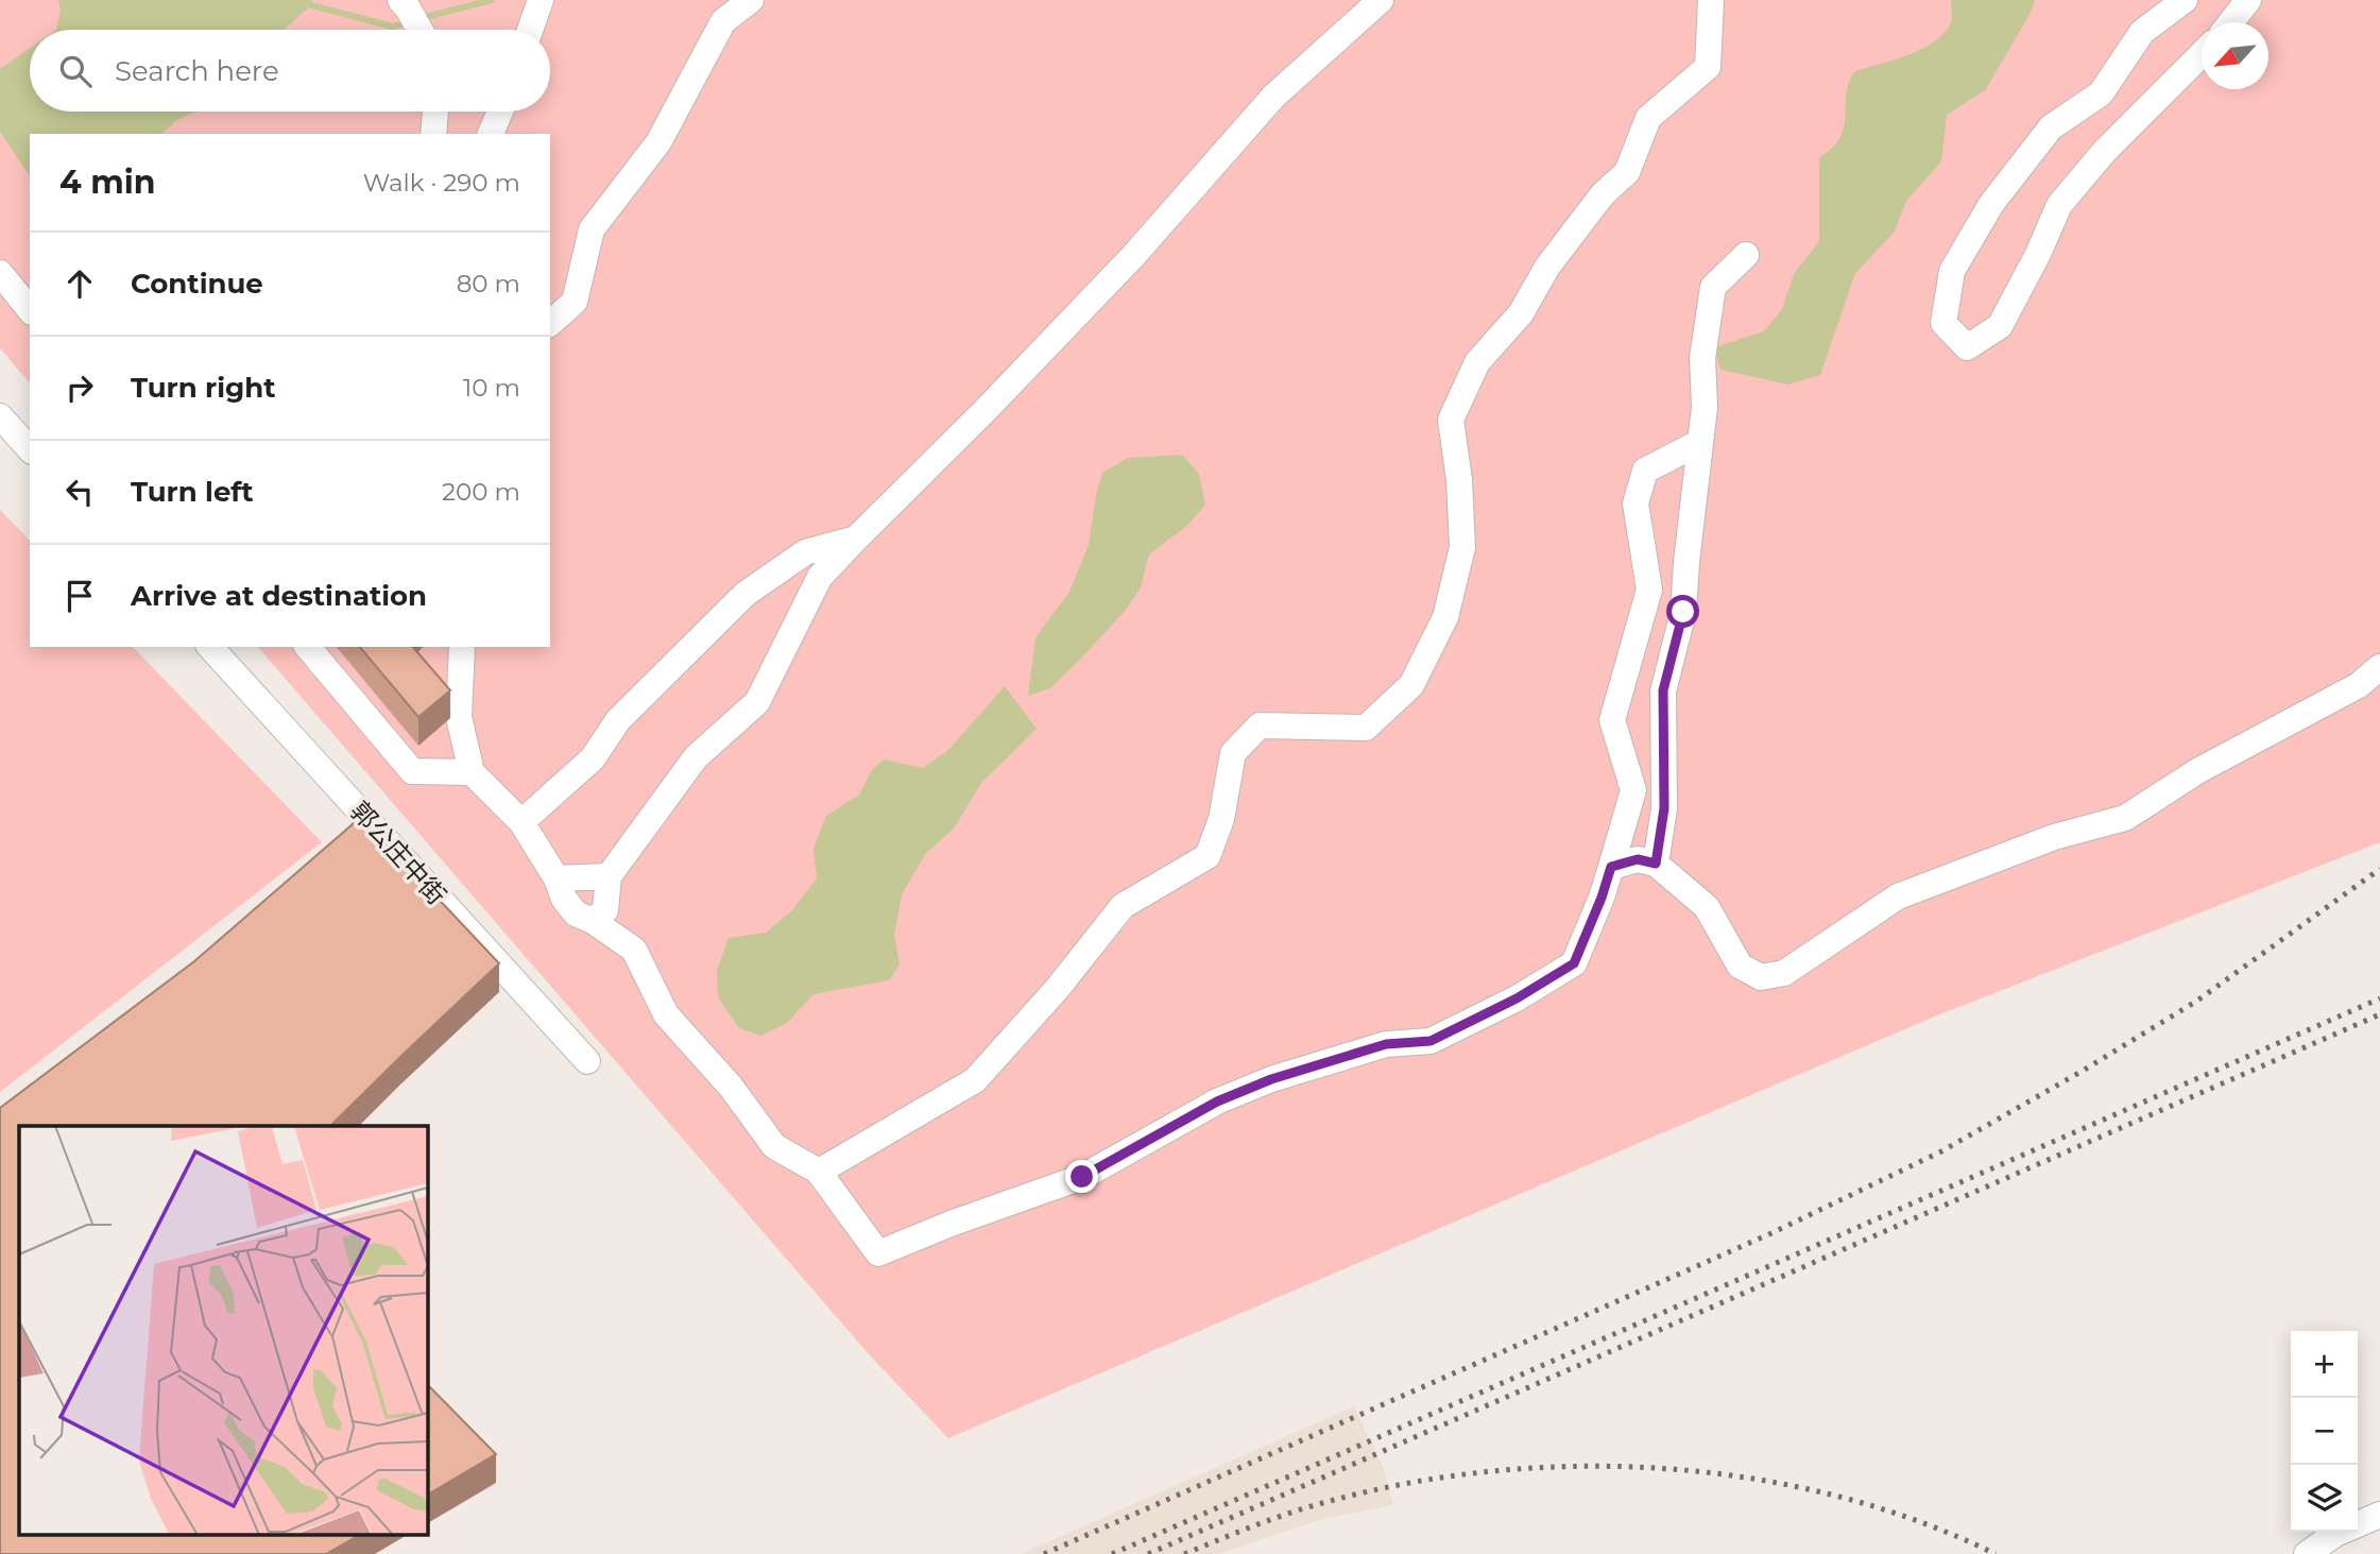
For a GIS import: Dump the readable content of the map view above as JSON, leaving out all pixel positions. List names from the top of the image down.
{
  "streets": {
    "street": ["郭公庄中街"]
  },
  "north": "bottom left",
  "page": {
    "search": "Search here",
    "heading": ["4 min", "Walk · 290 m"],
    "list": [
      ["Continue", "80 m"],
      ["Turn right", "10 m"],
      ["Turn left", "200 m"],
      "Arrive at destination"
    ],
    "map_buttons": ["+", "−"]
  }
}
